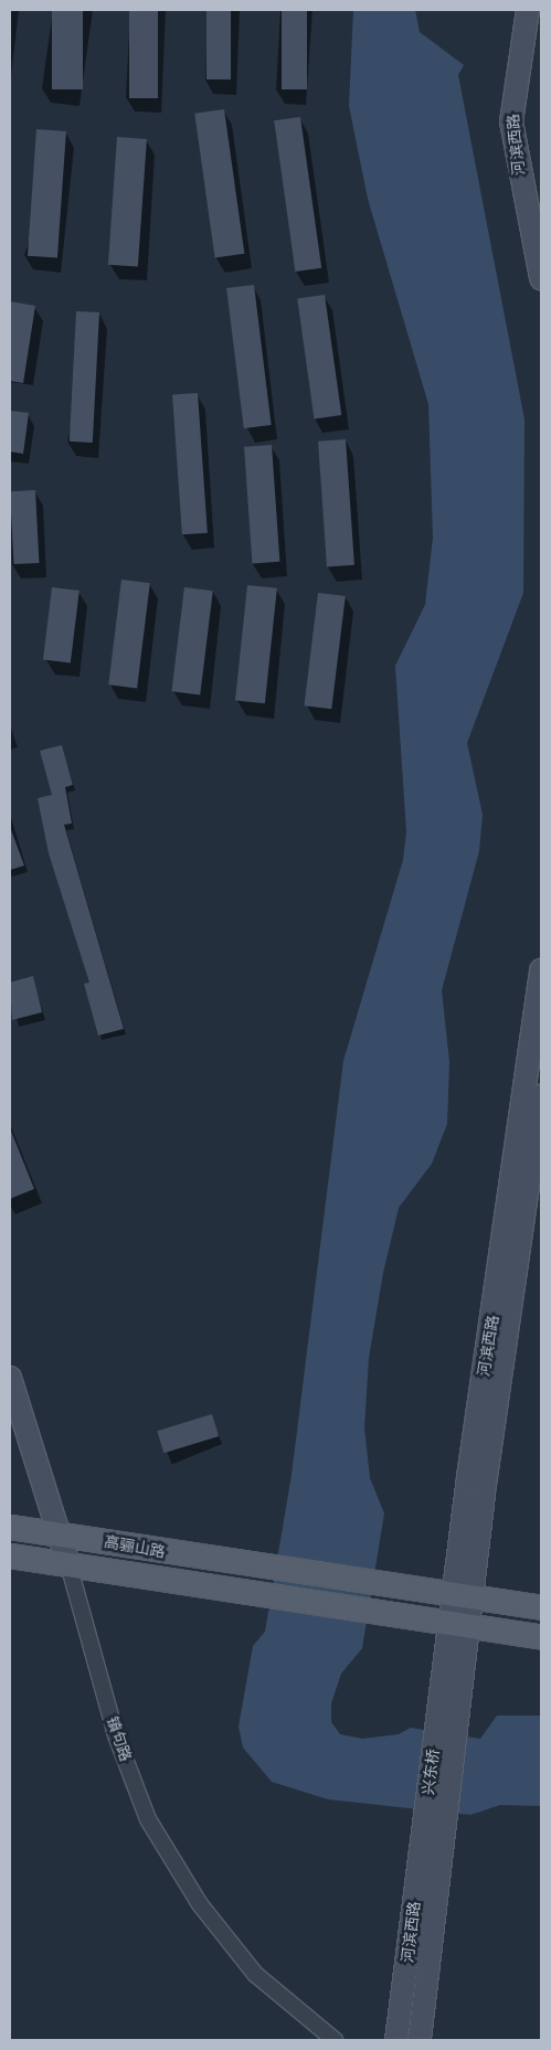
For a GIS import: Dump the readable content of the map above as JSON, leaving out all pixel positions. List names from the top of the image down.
{
  "streets": {
    "main road": ["高骊山路"],
    "street": ["河滨西路", "镇句路", "兴东桥"]
  },
  "crossings": [
    ["河滨西路", "高骊山路"],
    ["河滨西路", "兴东桥"],
    ["高骊山路", "镇句路"]
  ]
}
